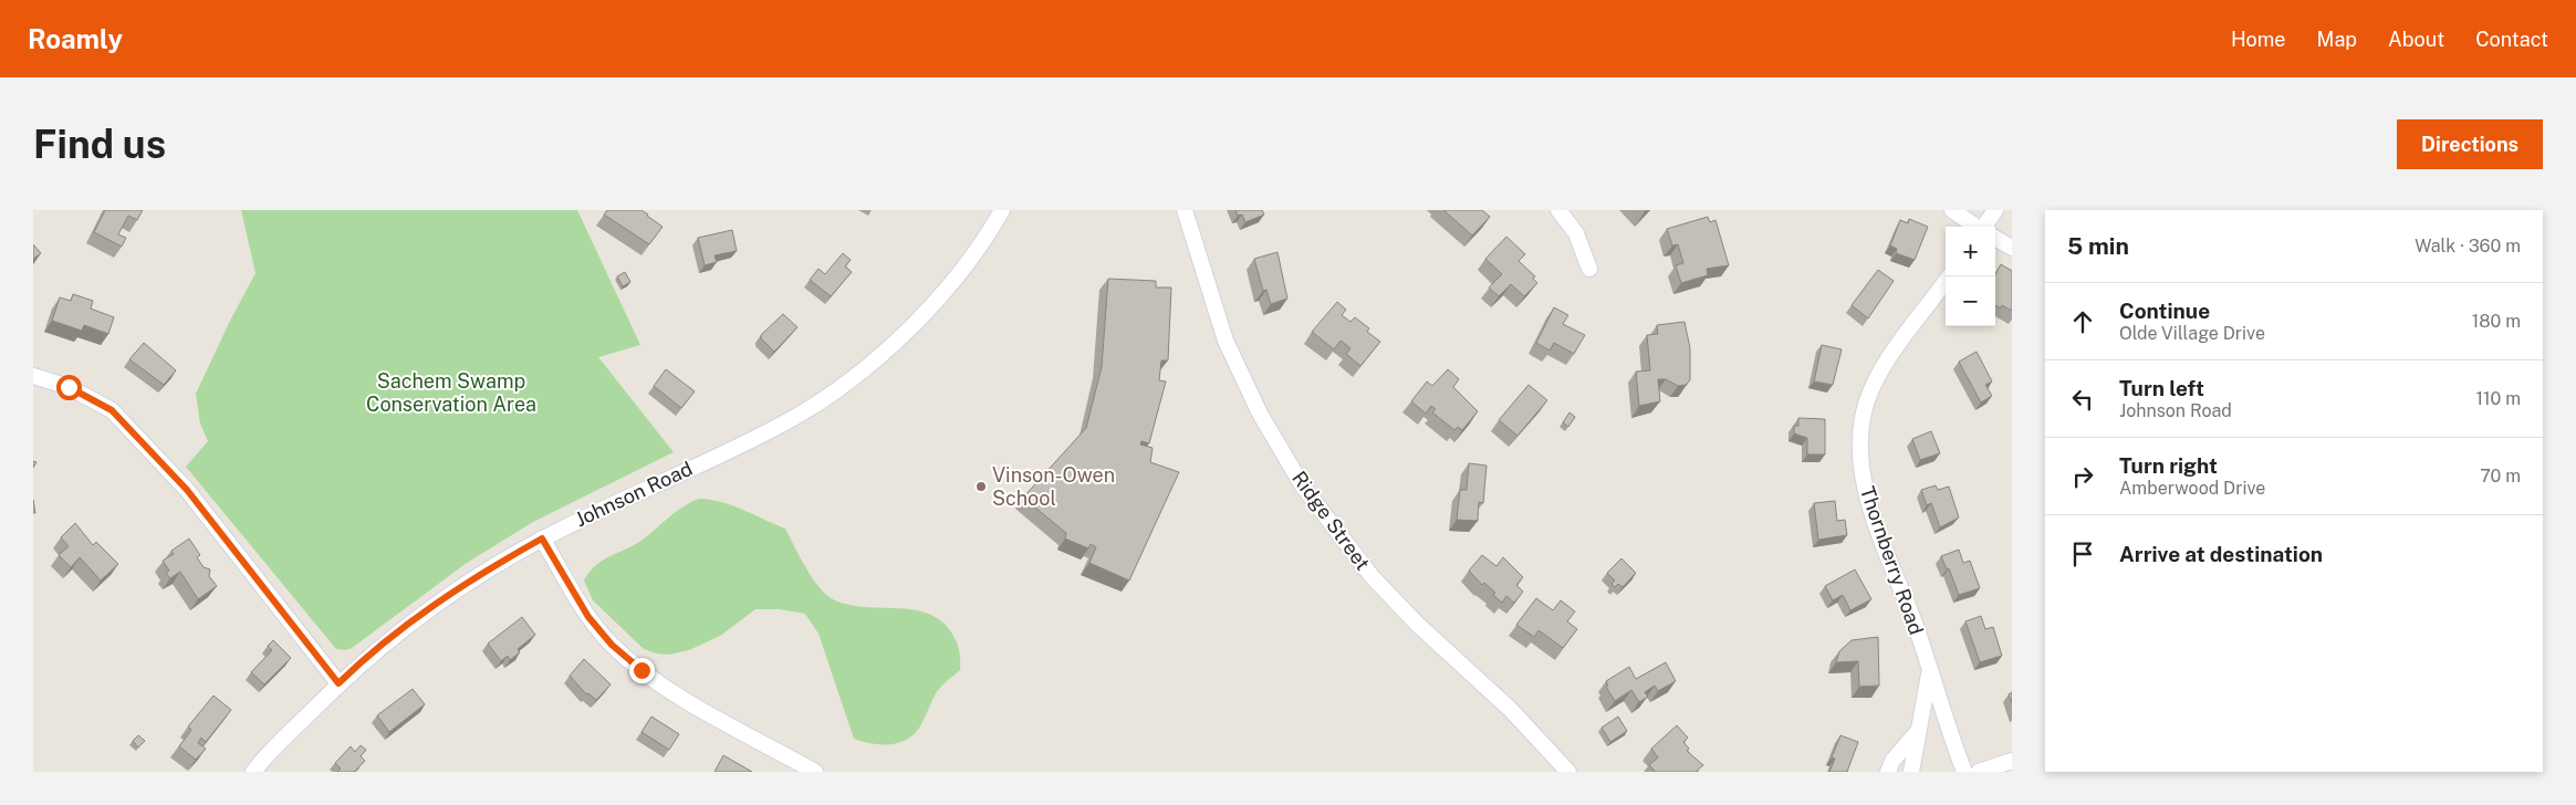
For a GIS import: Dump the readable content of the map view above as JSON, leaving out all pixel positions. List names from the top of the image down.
{
  "streets": {
    "street": ["Johnson Road", "Ridge Street", "Thornberry Road"]
  },
  "parks": ["Sachem Swamp Conservation Area"],
  "places": ["Vinson-Owen School"],
  "page": {
    "header": "Roamly",
    "nav": [
      "Home",
      "Map",
      "About",
      "Contact"
    ],
    "buttons": "Directions",
    "title": "Find us",
    "heading": ["5 min", "Walk · 360 m"],
    "map_buttons": ["+", "−"],
    "list": [
      ["Continue", "Olde Village Drive", "180 m"],
      ["Turn left", "Johnson Road", "110 m"],
      ["Turn right", "Amberwood Drive", "70 m"],
      "Arrive at destination"
    ]
  }
}
